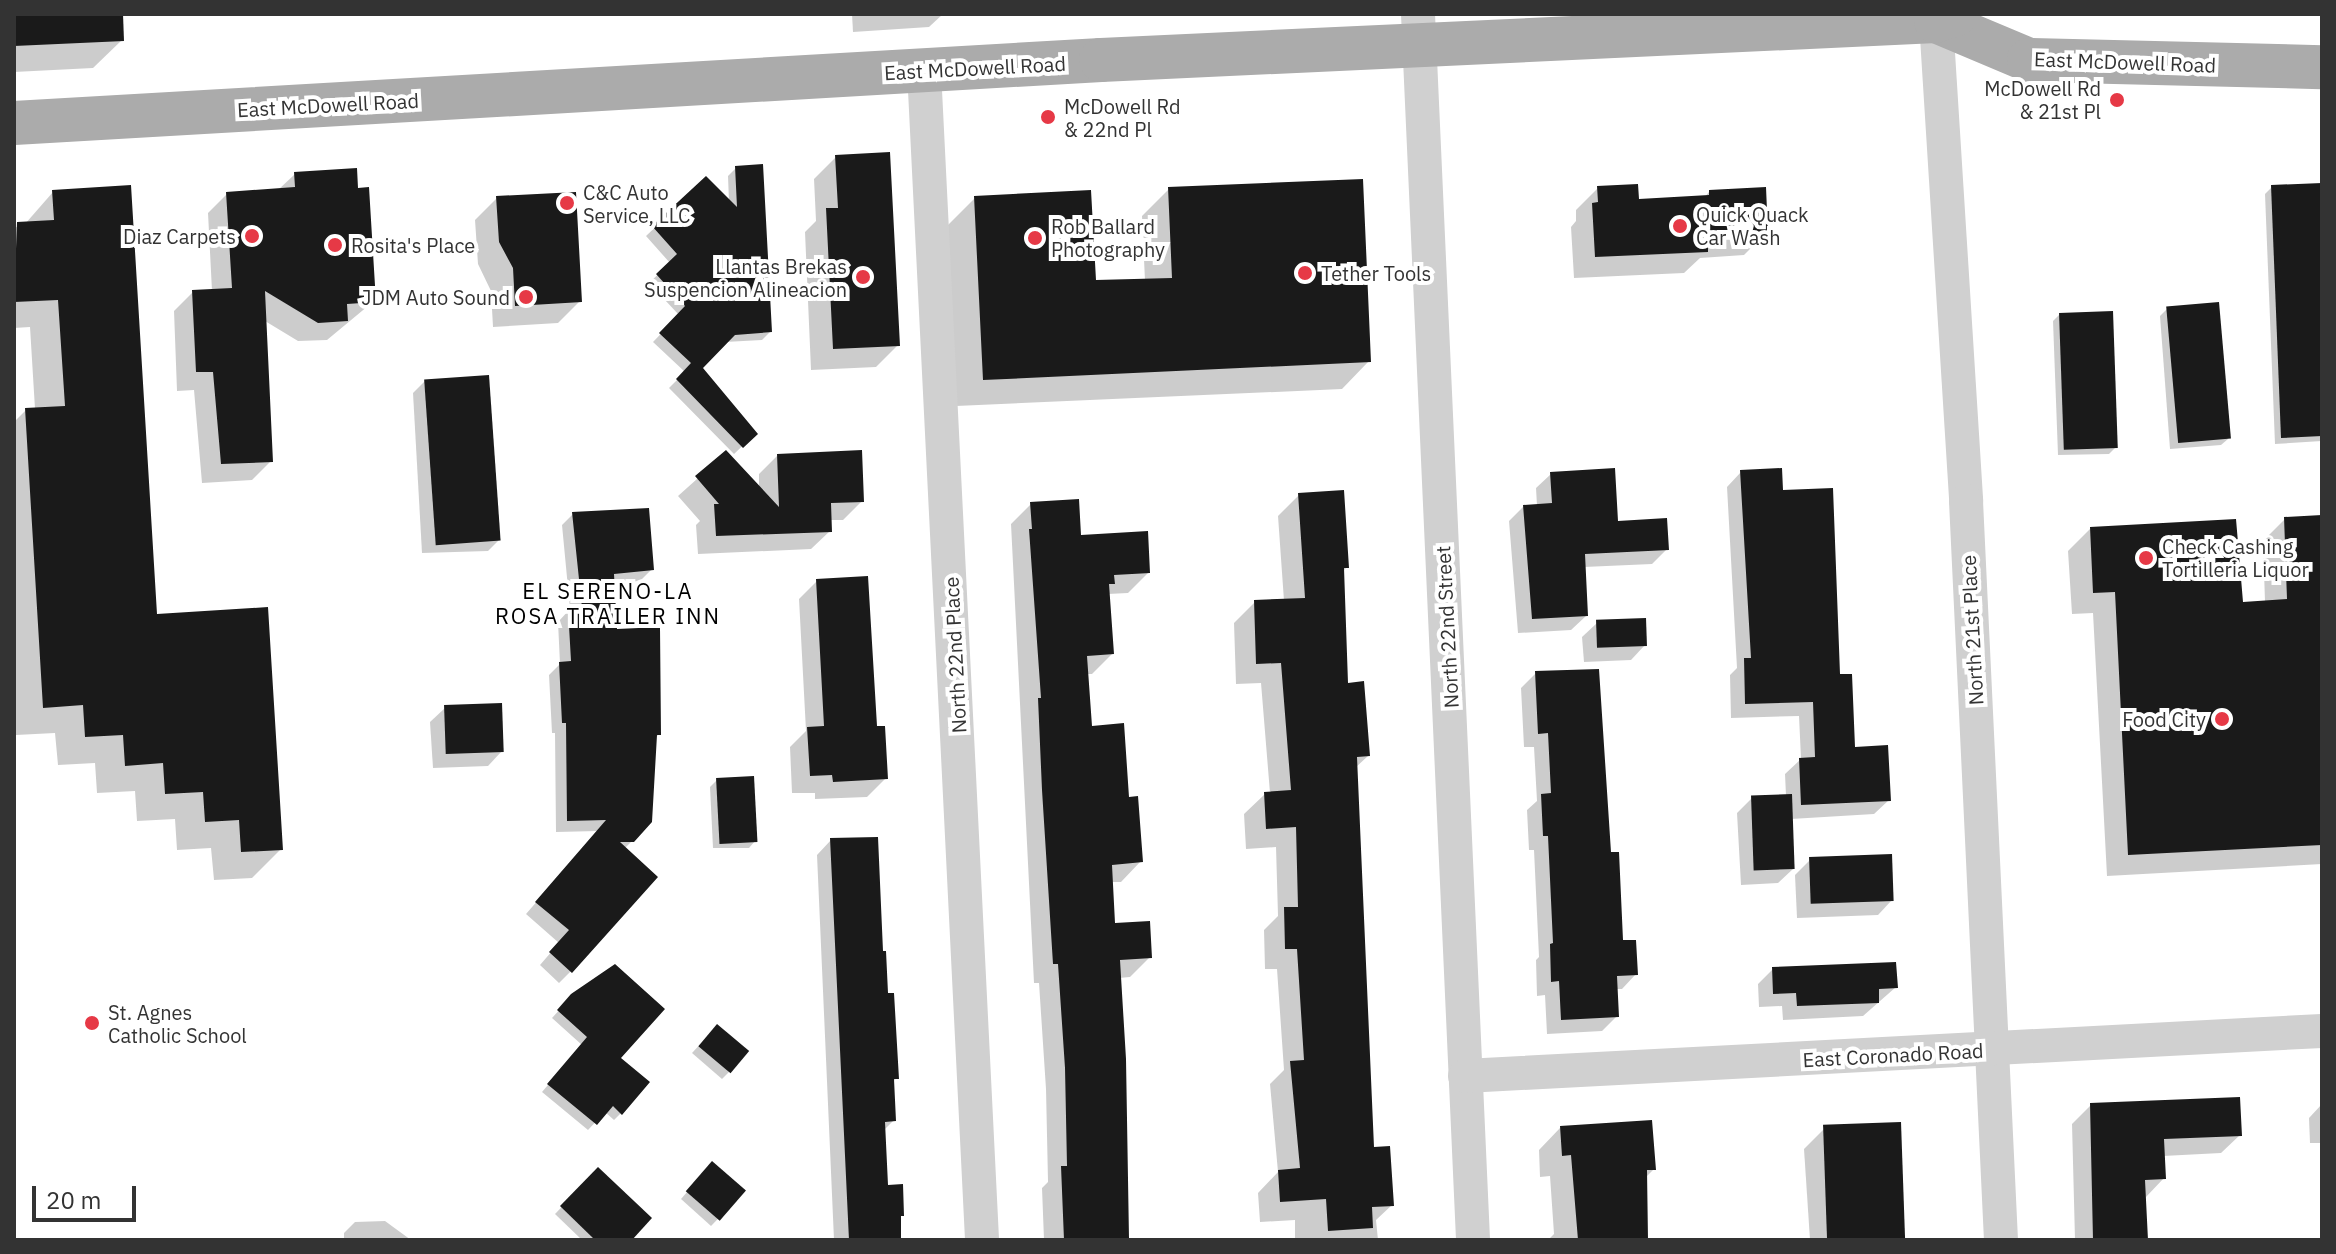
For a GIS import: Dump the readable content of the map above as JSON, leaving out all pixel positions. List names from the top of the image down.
{
  "streets": {
    "main road": ["East McDowell Road"],
    "street": [
      "North 22nd Street",
      "North 21st Place",
      "North 22nd Place",
      "East Coronado Road"
    ]
  },
  "crossings": [
    ["East McDowell Road", "North 22nd Street"],
    ["East McDowell Road", "North 21st Place"],
    ["East McDowell Road", "North 22nd Place"],
    ["North 22nd Street", "East Coronado Road"],
    ["North 21st Place", "East Coronado Road"]
  ],
  "districts": ["EL SERENO-LA ROSA TRAILER INN"],
  "places": [
    "McDowell Rd & 21st Pl",
    "McDowell Rd & 22nd Pl",
    "C&C Auto Service, LLC",
    "Quick Quack Car Wash",
    "Diaz Carpets",
    "Rob Ballard Photography",
    "Rosita's Place",
    "Tether Tools",
    "Llantas Brekas Suspencion Alineacion",
    "JDM Auto Sound",
    "Check Cashing Tortilleria Liquor",
    "Food City",
    "St. Agnes Catholic School"
  ],
  "scale_bar": "20 m"
}
